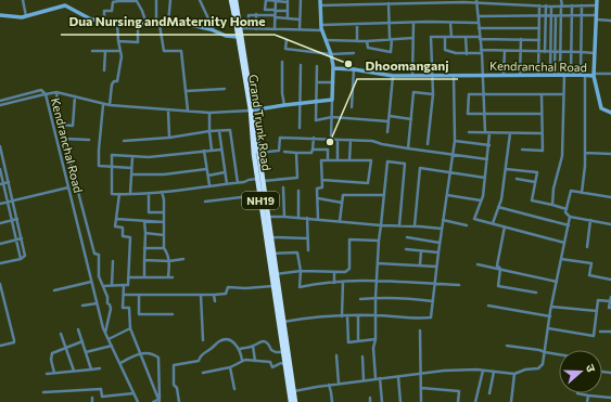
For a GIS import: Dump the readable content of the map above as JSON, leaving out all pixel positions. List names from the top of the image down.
{
  "streets": {
    "highway": ["Grand Trunk Road", "NH19"],
    "street": ["Kendranchal Road"]
  },
  "crossings": [
    ["Kendranchal Road", "Grand Trunk Road"]
  ],
  "places": ["Dua Nursing andMaternity Home", "Dhoomanganj"],
  "north": "right"
}
